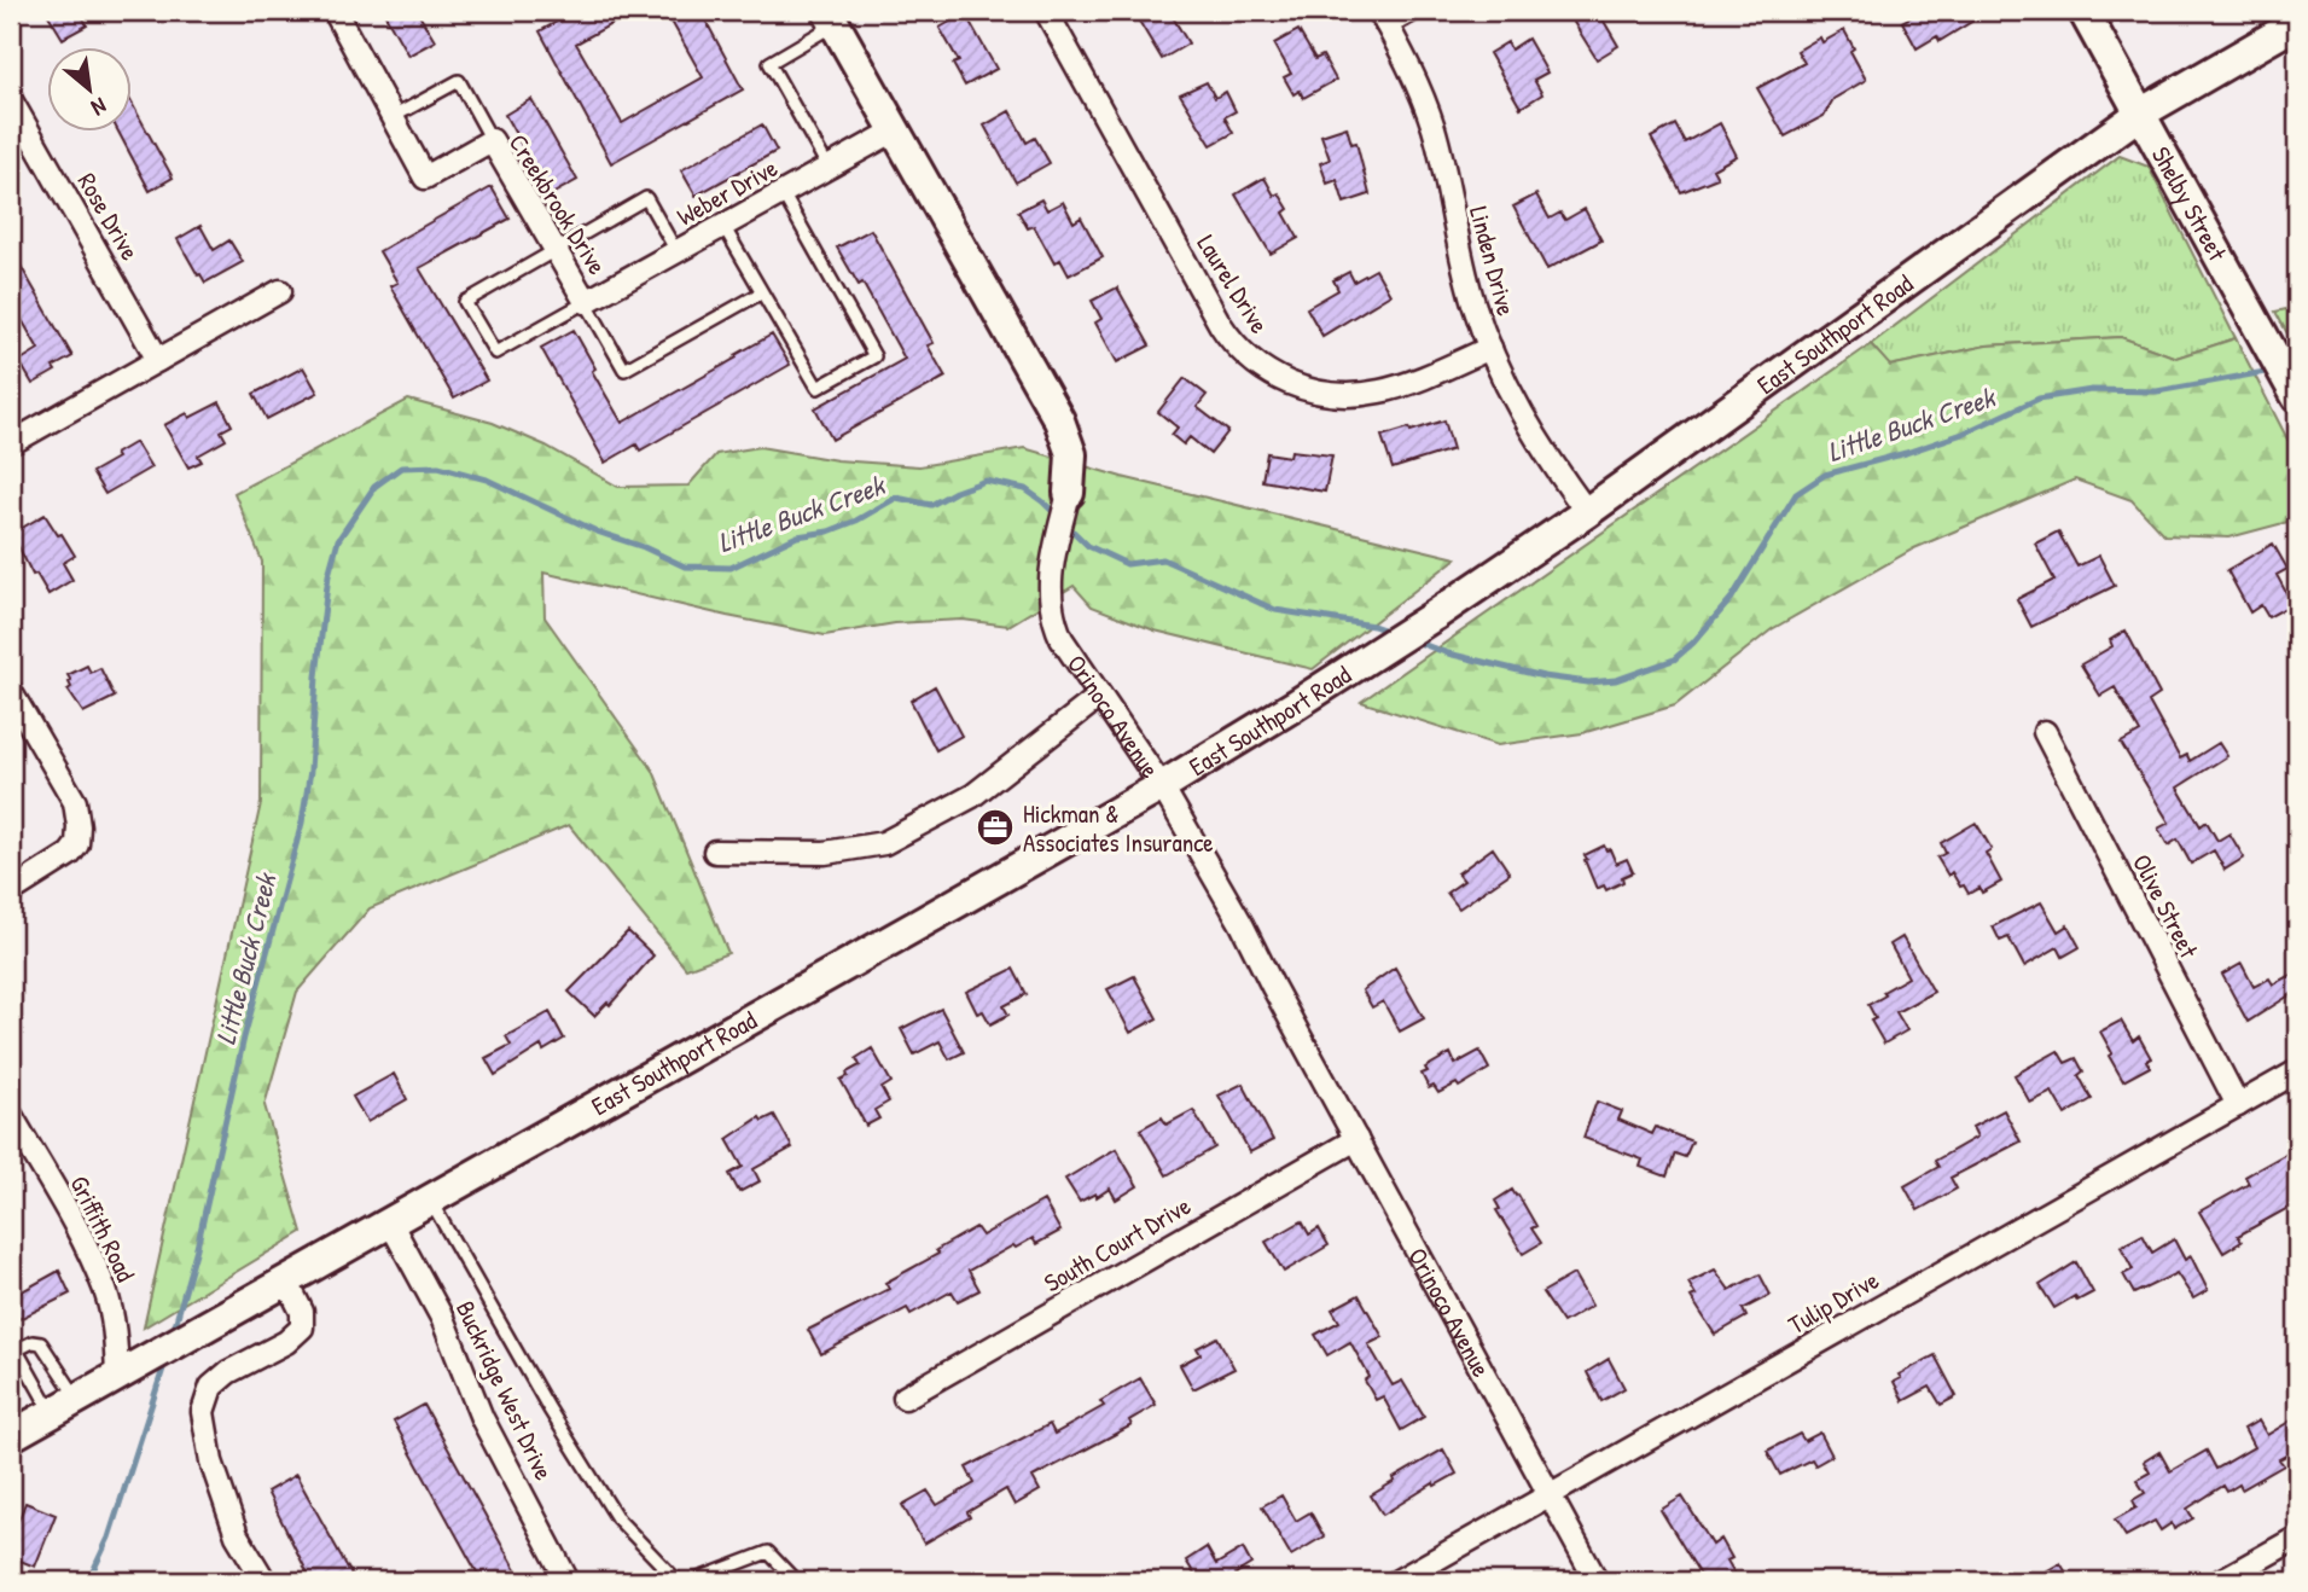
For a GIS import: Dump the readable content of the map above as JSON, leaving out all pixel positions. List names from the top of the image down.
{
  "streets": {
    "main road": ["Shelby Street", "East Southport Road", "Orinoco Avenue"],
    "street": [
      "Weber Drive",
      "Creekbrook Drive",
      "Rose Drive",
      "Linden Drive",
      "Laurel Drive",
      "Olive Street",
      "Griffith Road",
      "South Court Drive",
      "Tulip Drive",
      "Buckridge West Drive"
    ]
  },
  "crossings": [
    ["Weber Drive", "Creekbrook Drive"],
    ["Weber Drive", "Orinoco Avenue"],
    ["Shelby Street", "East Southport Road"],
    ["Linden Drive", "Laurel Drive"],
    ["Linden Drive", "East Southport Road"],
    ["East Southport Road", "Orinoco Avenue"],
    ["East Southport Road", "Griffith Road"],
    ["East Southport Road", "Buckridge West Drive"],
    ["Orinoco Avenue", "South Court Drive"],
    ["Orinoco Avenue", "Tulip Drive"],
    ["Olive Street", "Tulip Drive"]
  ],
  "water": ["Little Buck Creek"],
  "places": {
    "office": ["Hickman & Associates Insurance"]
  },
  "north": "bottom right"
}
